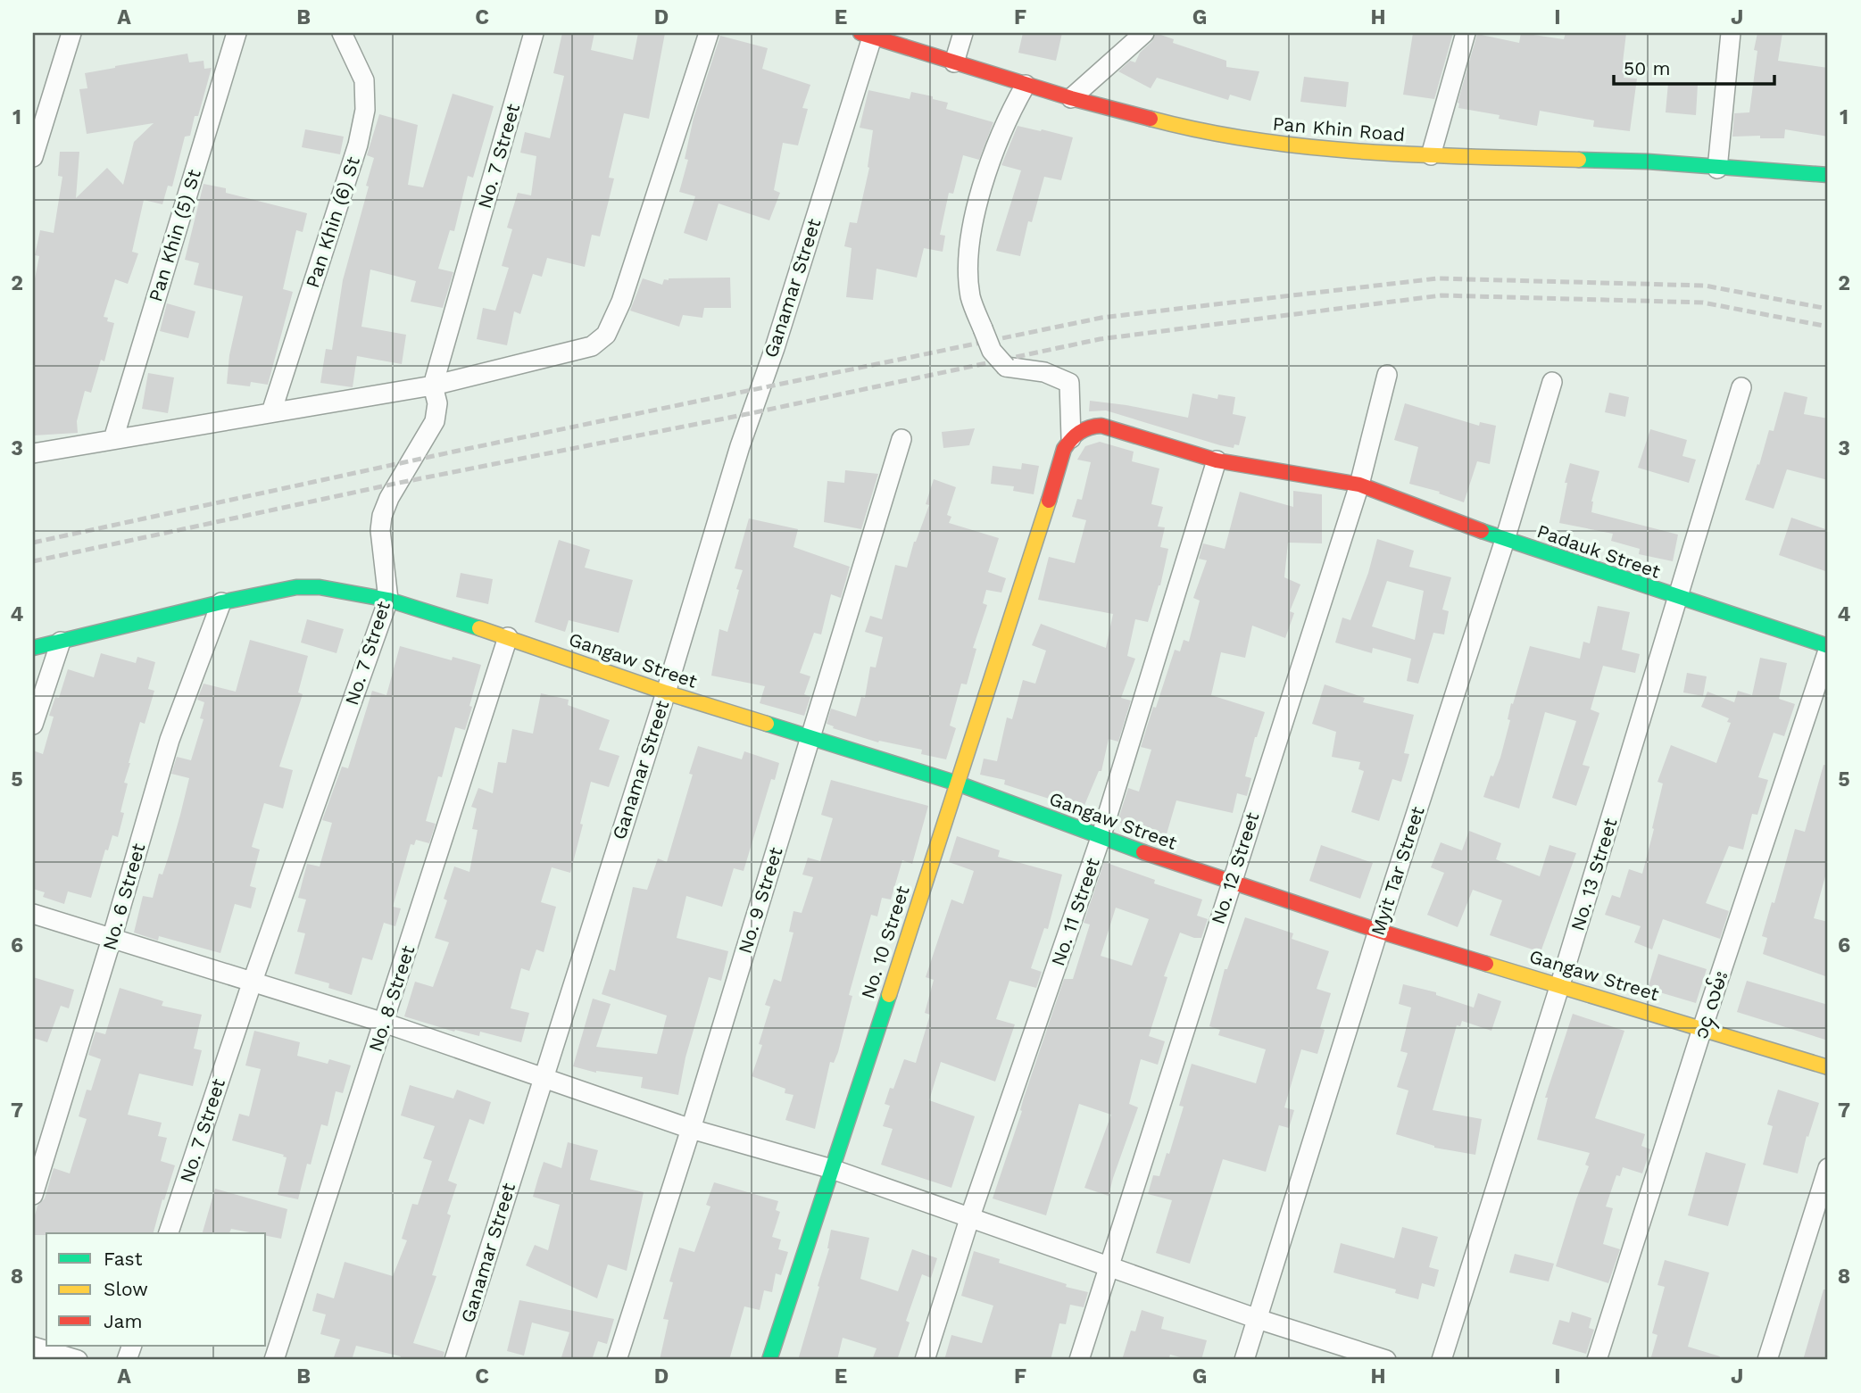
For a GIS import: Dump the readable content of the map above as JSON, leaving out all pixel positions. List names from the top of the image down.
{
  "streets": {
    "street": [
      "Pan Khin Road",
      "No. 7 Street",
      "Pan Khin (6) St",
      "Pan Khin (5) St",
      "Ganamar Street",
      "Padauk Street",
      "Gangaw Street",
      "No. 12 Street",
      "Myit Tar Street",
      "No. 13 Street",
      "No. 6 Street",
      "No. 9 Street",
      "No. 11 Street",
      "No. 10 Street",
      "No. 8 Street",
      "၁၄ လမ်း"
    ]
  },
  "crossings": [
    ["Pan Khin Road", "Ganamar Street"],
    ["No. 7 Street", "Gangaw Street"],
    ["Ganamar Street", "Gangaw Street"],
    ["Padauk Street", "No. 12 Street"],
    ["Padauk Street", "Myit Tar Street"],
    ["Padauk Street", "No. 13 Street"],
    ["Padauk Street", "No. 11 Street"],
    ["Padauk Street", "No. 10 Street"],
    ["Padauk Street", "၁၄ လမ်း"],
    ["Gangaw Street", "No. 12 Street"],
    ["Gangaw Street", "Myit Tar Street"],
    ["Gangaw Street", "No. 13 Street"],
    ["Gangaw Street", "No. 6 Street"],
    ["Gangaw Street", "No. 9 Street"],
    ["Gangaw Street", "No. 11 Street"],
    ["Gangaw Street", "No. 10 Street"],
    ["Gangaw Street", "No. 8 Street"],
    ["Gangaw Street", "၁၄ လမ်း"]
  ],
  "legend": ["Fast", "Slow", "Jam"],
  "scale_bar": "50 m",
  "grid": {
    "columns": [
      "A",
      "B",
      "C",
      "D",
      "E",
      "F",
      "G",
      "H",
      "I",
      "J"
    ],
    "rows": [
      "1",
      "2",
      "3",
      "4",
      "5",
      "6",
      "7",
      "8"
    ]
  }
}
